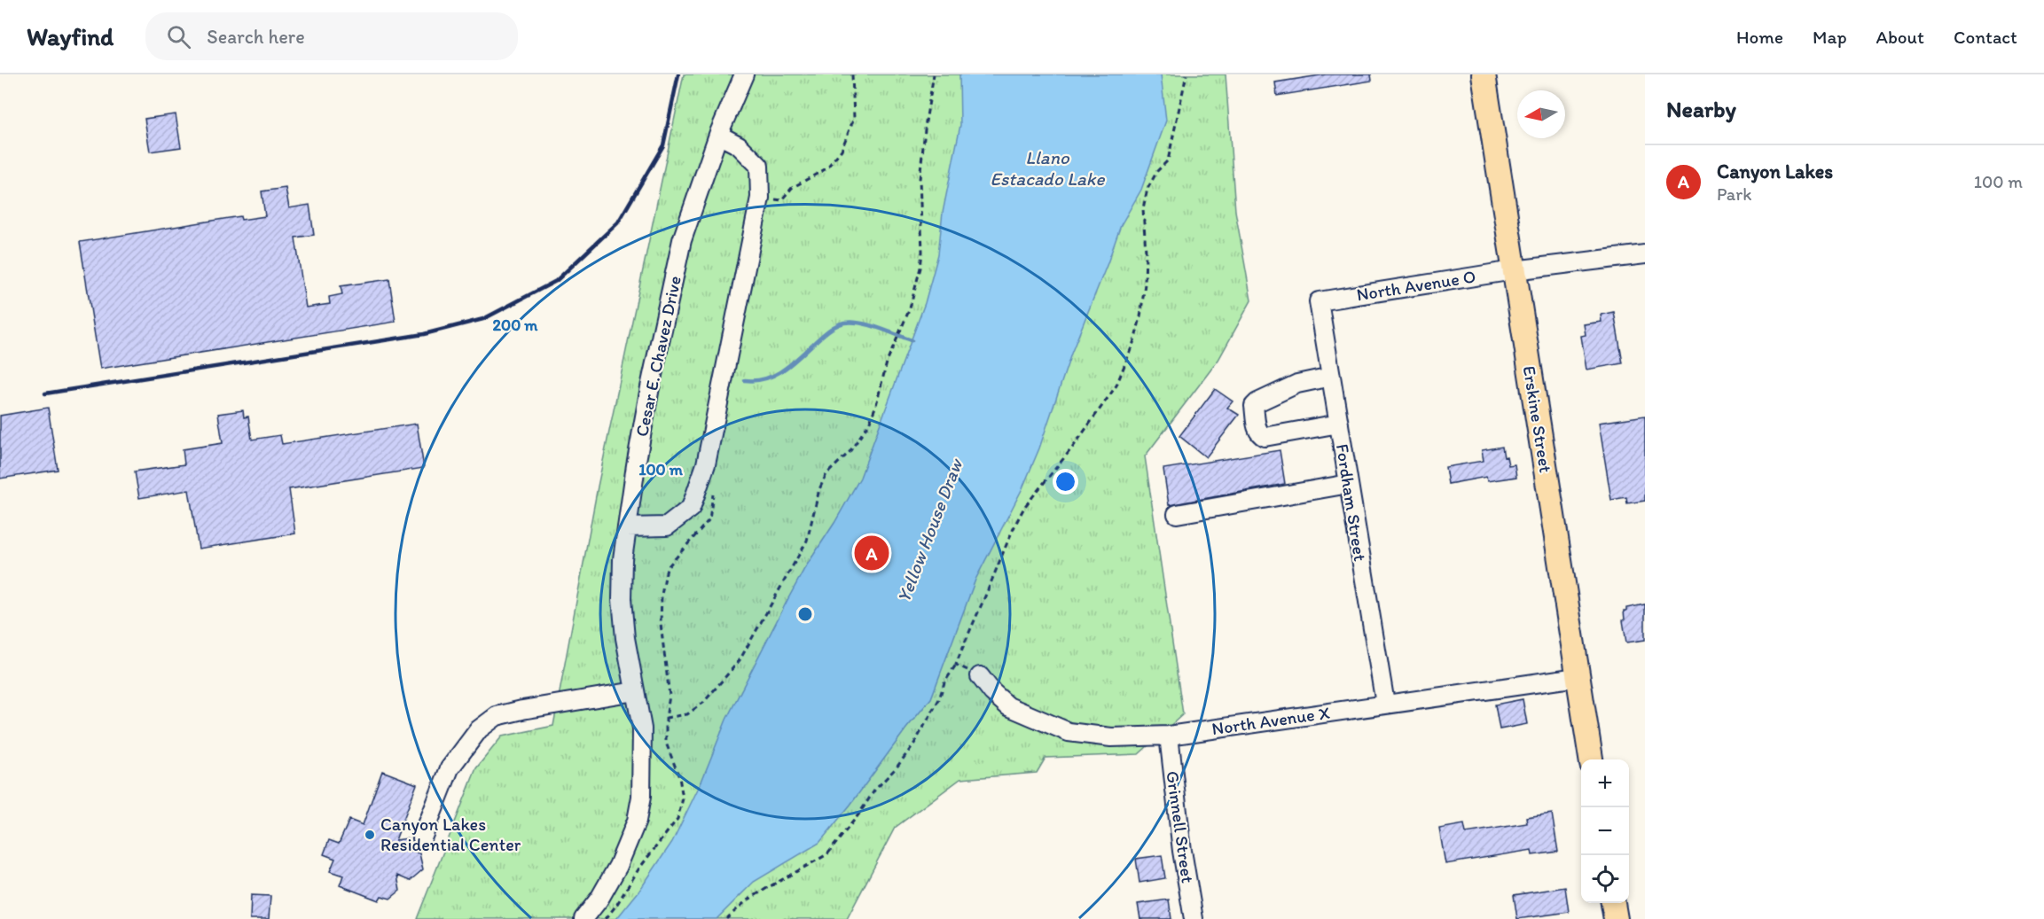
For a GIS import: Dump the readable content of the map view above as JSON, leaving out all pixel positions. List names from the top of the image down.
{
  "streets": {
    "main road": ["Erskine Street"],
    "street": [
      "North Avenue O",
      "Cesar E. Chavez Drive",
      "Fordham Street",
      "North Avenue X",
      "Grinnell Street"
    ]
  },
  "crossings": [
    ["North Avenue O", "Erskine Street"],
    ["North Avenue O", "Fordham Street"],
    ["Erskine Street", "North Avenue X"],
    ["Fordham Street", "North Avenue X"],
    ["North Avenue X", "Grinnell Street"]
  ],
  "water": ["Llano Estacado Lake", "Yellow House Draw"],
  "places": ["Canyon Lakes Residential Center"],
  "north": "left",
  "page": {
    "header": "Wayfind",
    "search": "Search here",
    "nav": [
      "Home",
      "Map",
      "About",
      "Contact"
    ],
    "heading": "Nearby",
    "list": [
      {
        "mark": "A",
        "name": "Canyon Lakes",
        "note": "Park",
        "value": "100 m"
      }
    ],
    "pins": "A",
    "map_buttons": ["+", "−"]
  },
  "rings": ["200 m", "100 m"]
}
